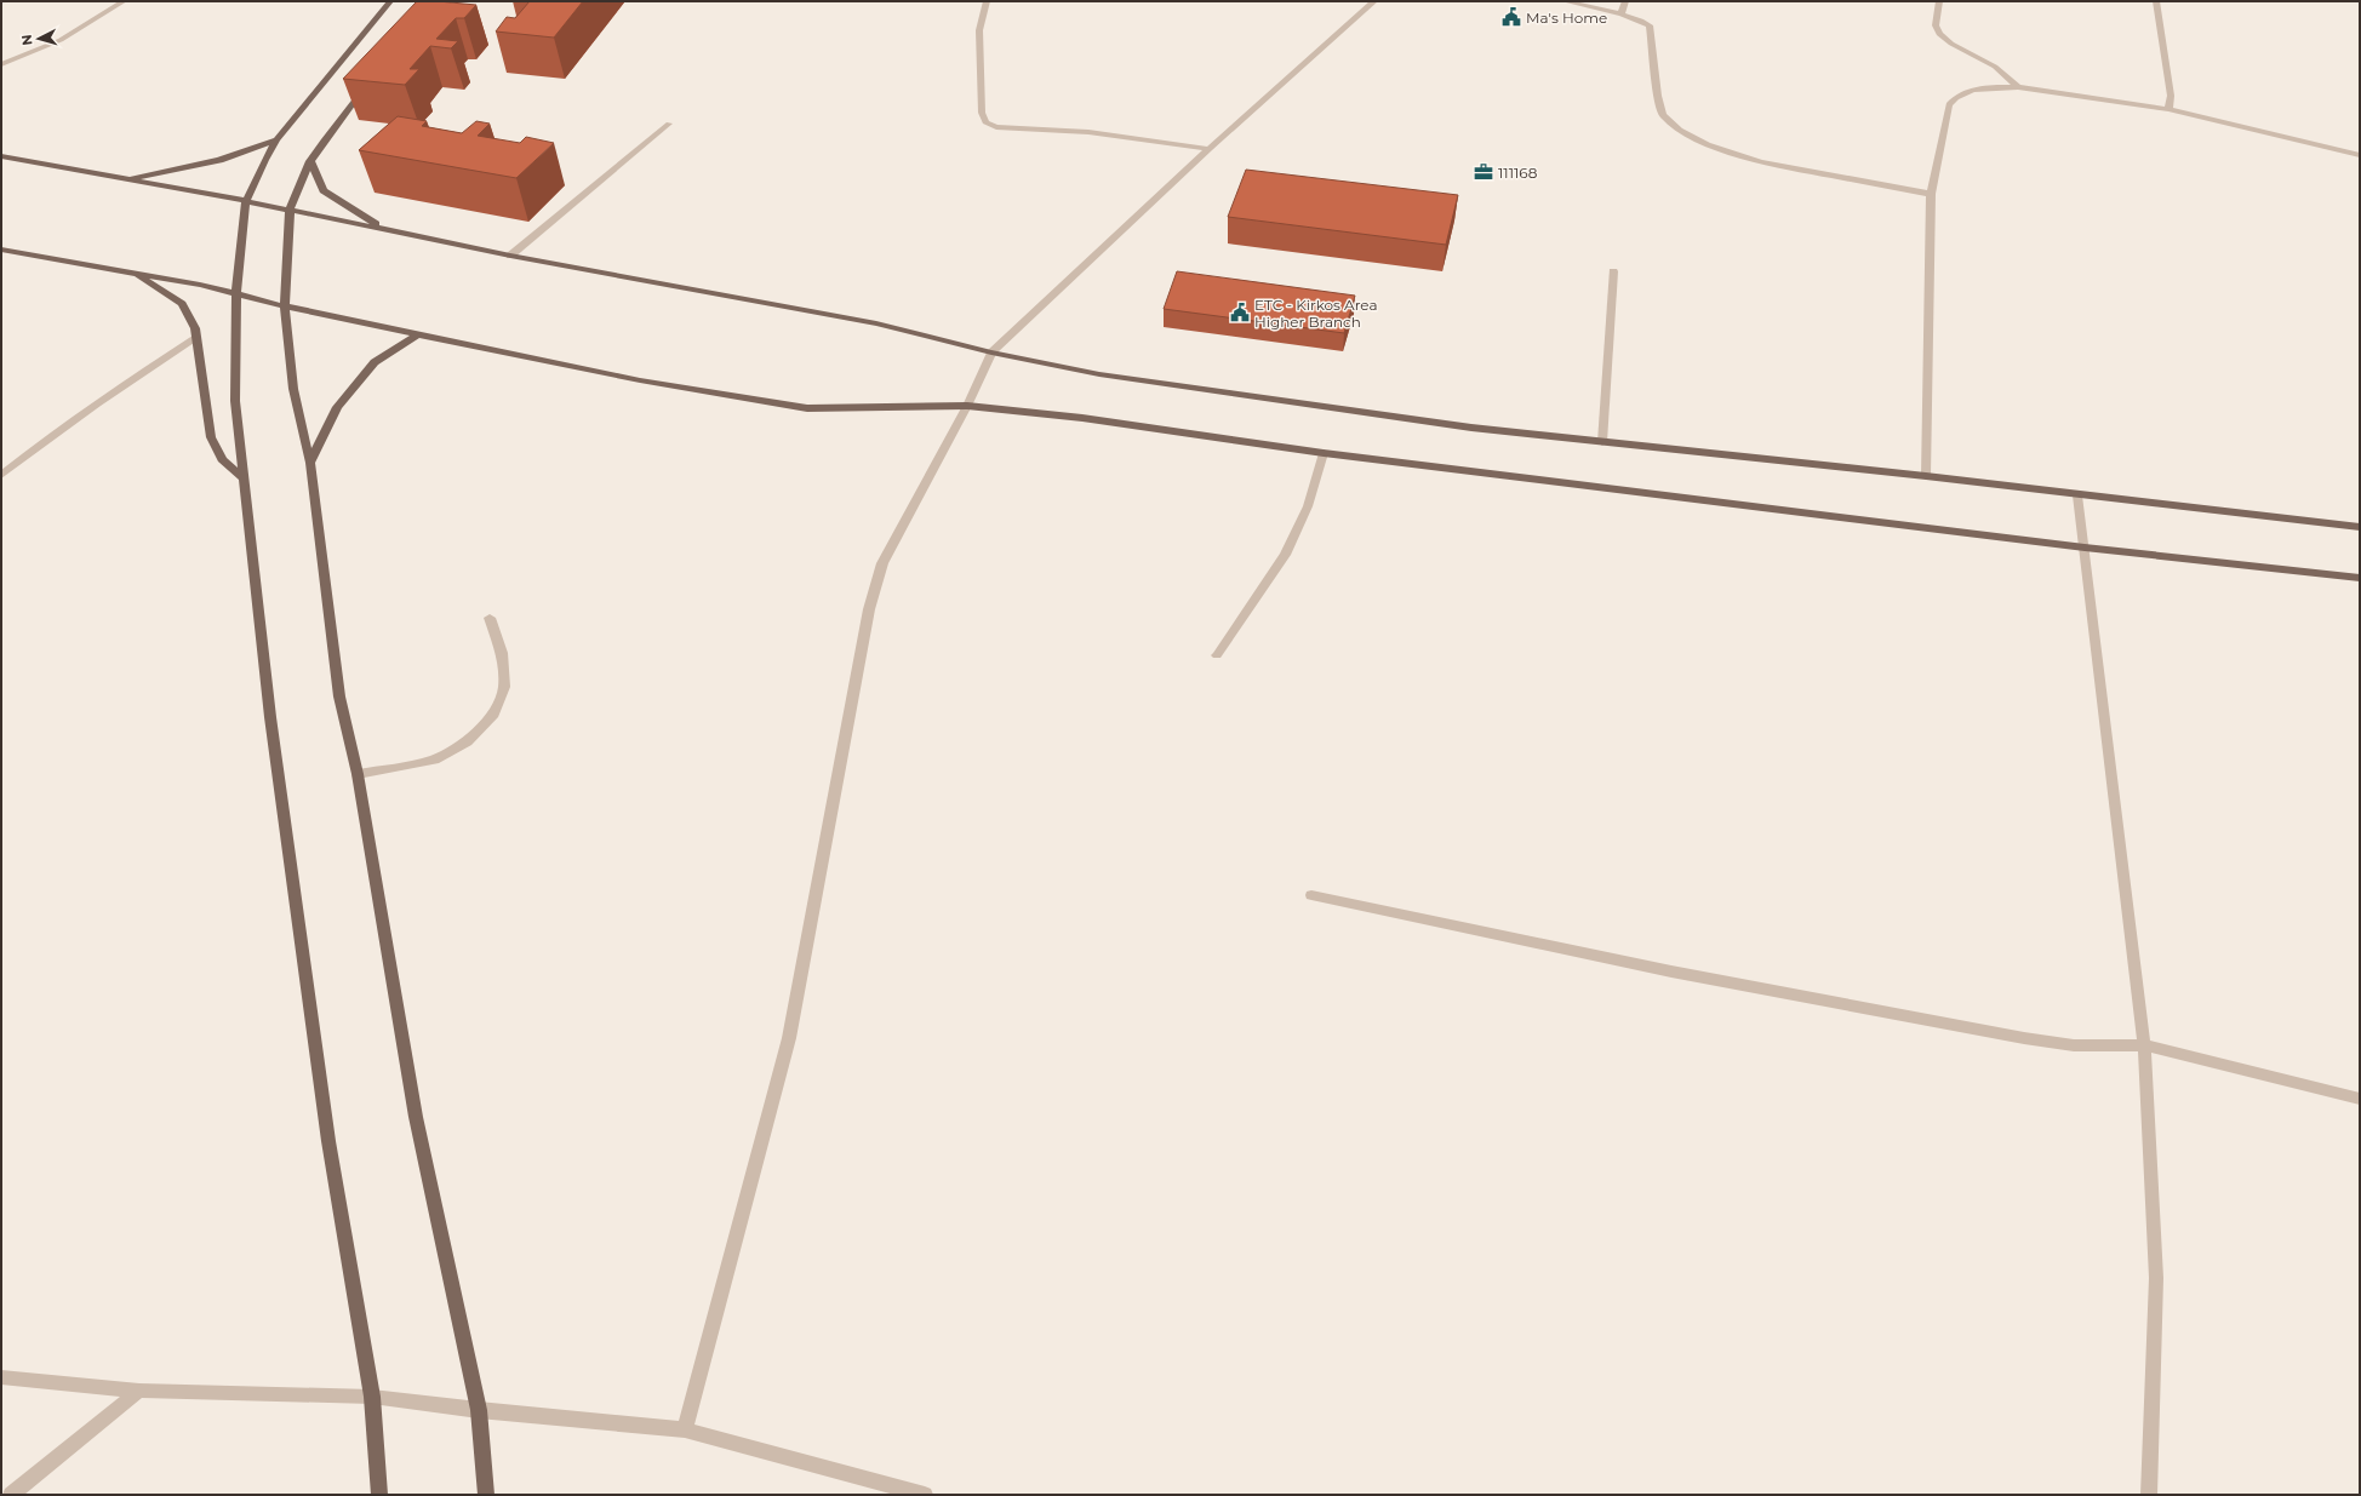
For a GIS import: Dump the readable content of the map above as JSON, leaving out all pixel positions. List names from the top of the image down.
{
  "places": {
    "public building": ["Ma's Home", "ETC - Kirkos Area Higher Branch"],
    "office": ["111168"]
  },
  "north": "left"
}
